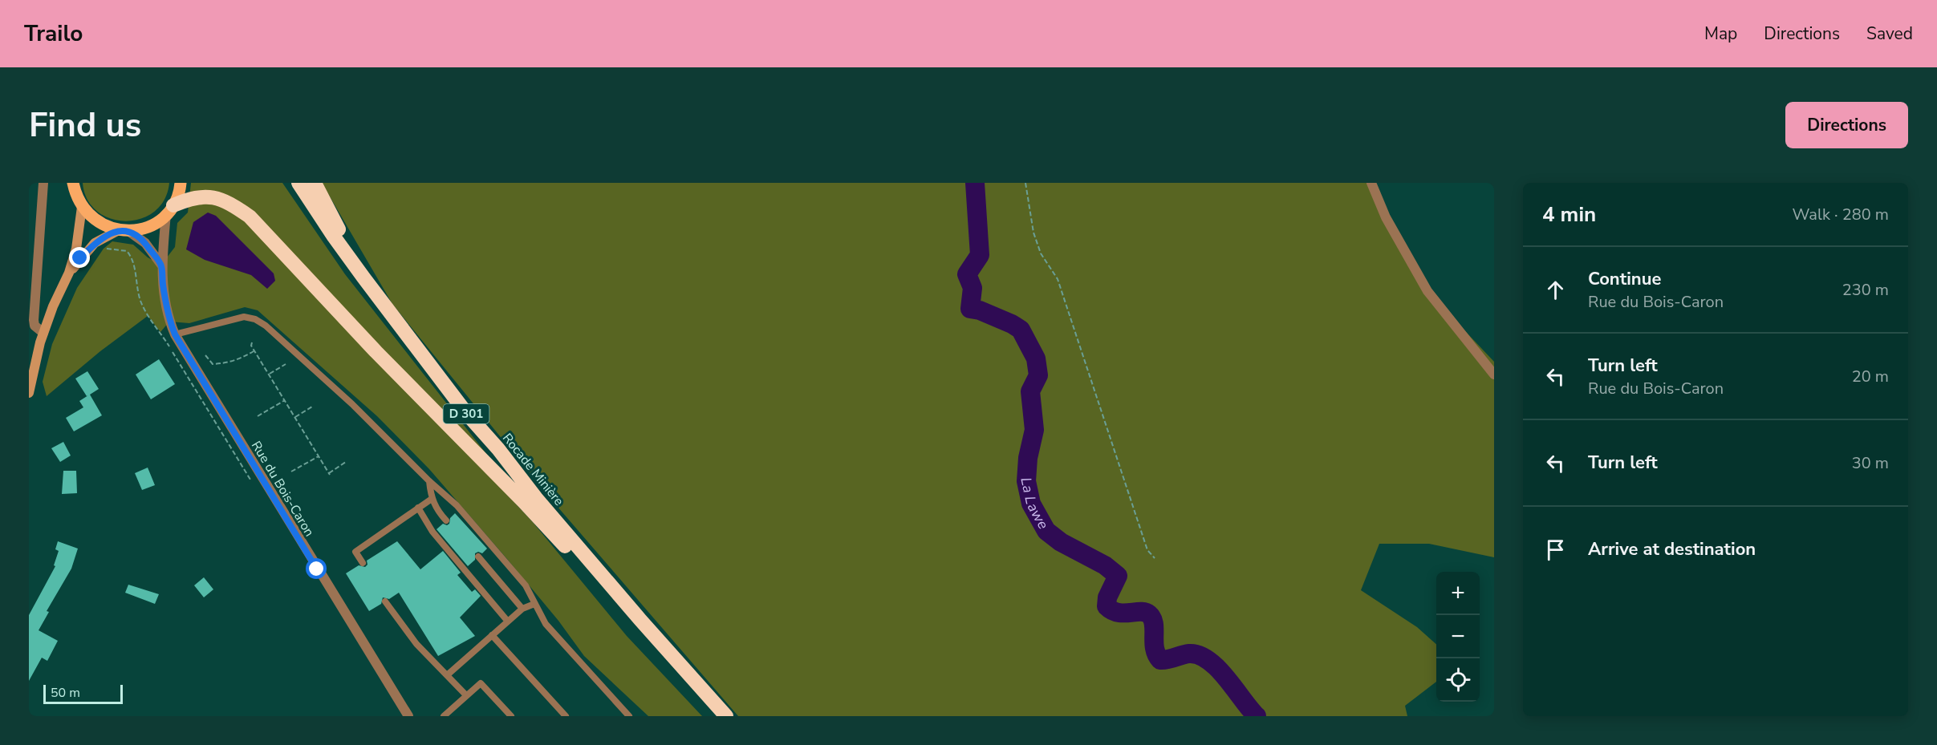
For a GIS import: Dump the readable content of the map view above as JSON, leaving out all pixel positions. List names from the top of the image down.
{
  "streets": {
    "highway": ["D 301", "Rocade Minière"],
    "street": ["Rue du Bois-Caron"]
  },
  "water": ["La Lawe"],
  "scale_bar": "50 m",
  "page": {
    "header": "Trailo",
    "nav": ["Map", "Directions", "Saved"],
    "buttons": "Directions",
    "title": "Find us",
    "heading": ["4 min", "Walk · 280 m"],
    "list": [
      ["Continue", "Rue du Bois-Caron", "230 m"],
      ["Turn left", "Rue du Bois-Caron", "20 m"],
      ["Turn left", "30 m"],
      "Arrive at destination"
    ],
    "map_buttons": ["+", "−"],
    "scale": "50 m"
  }
}
